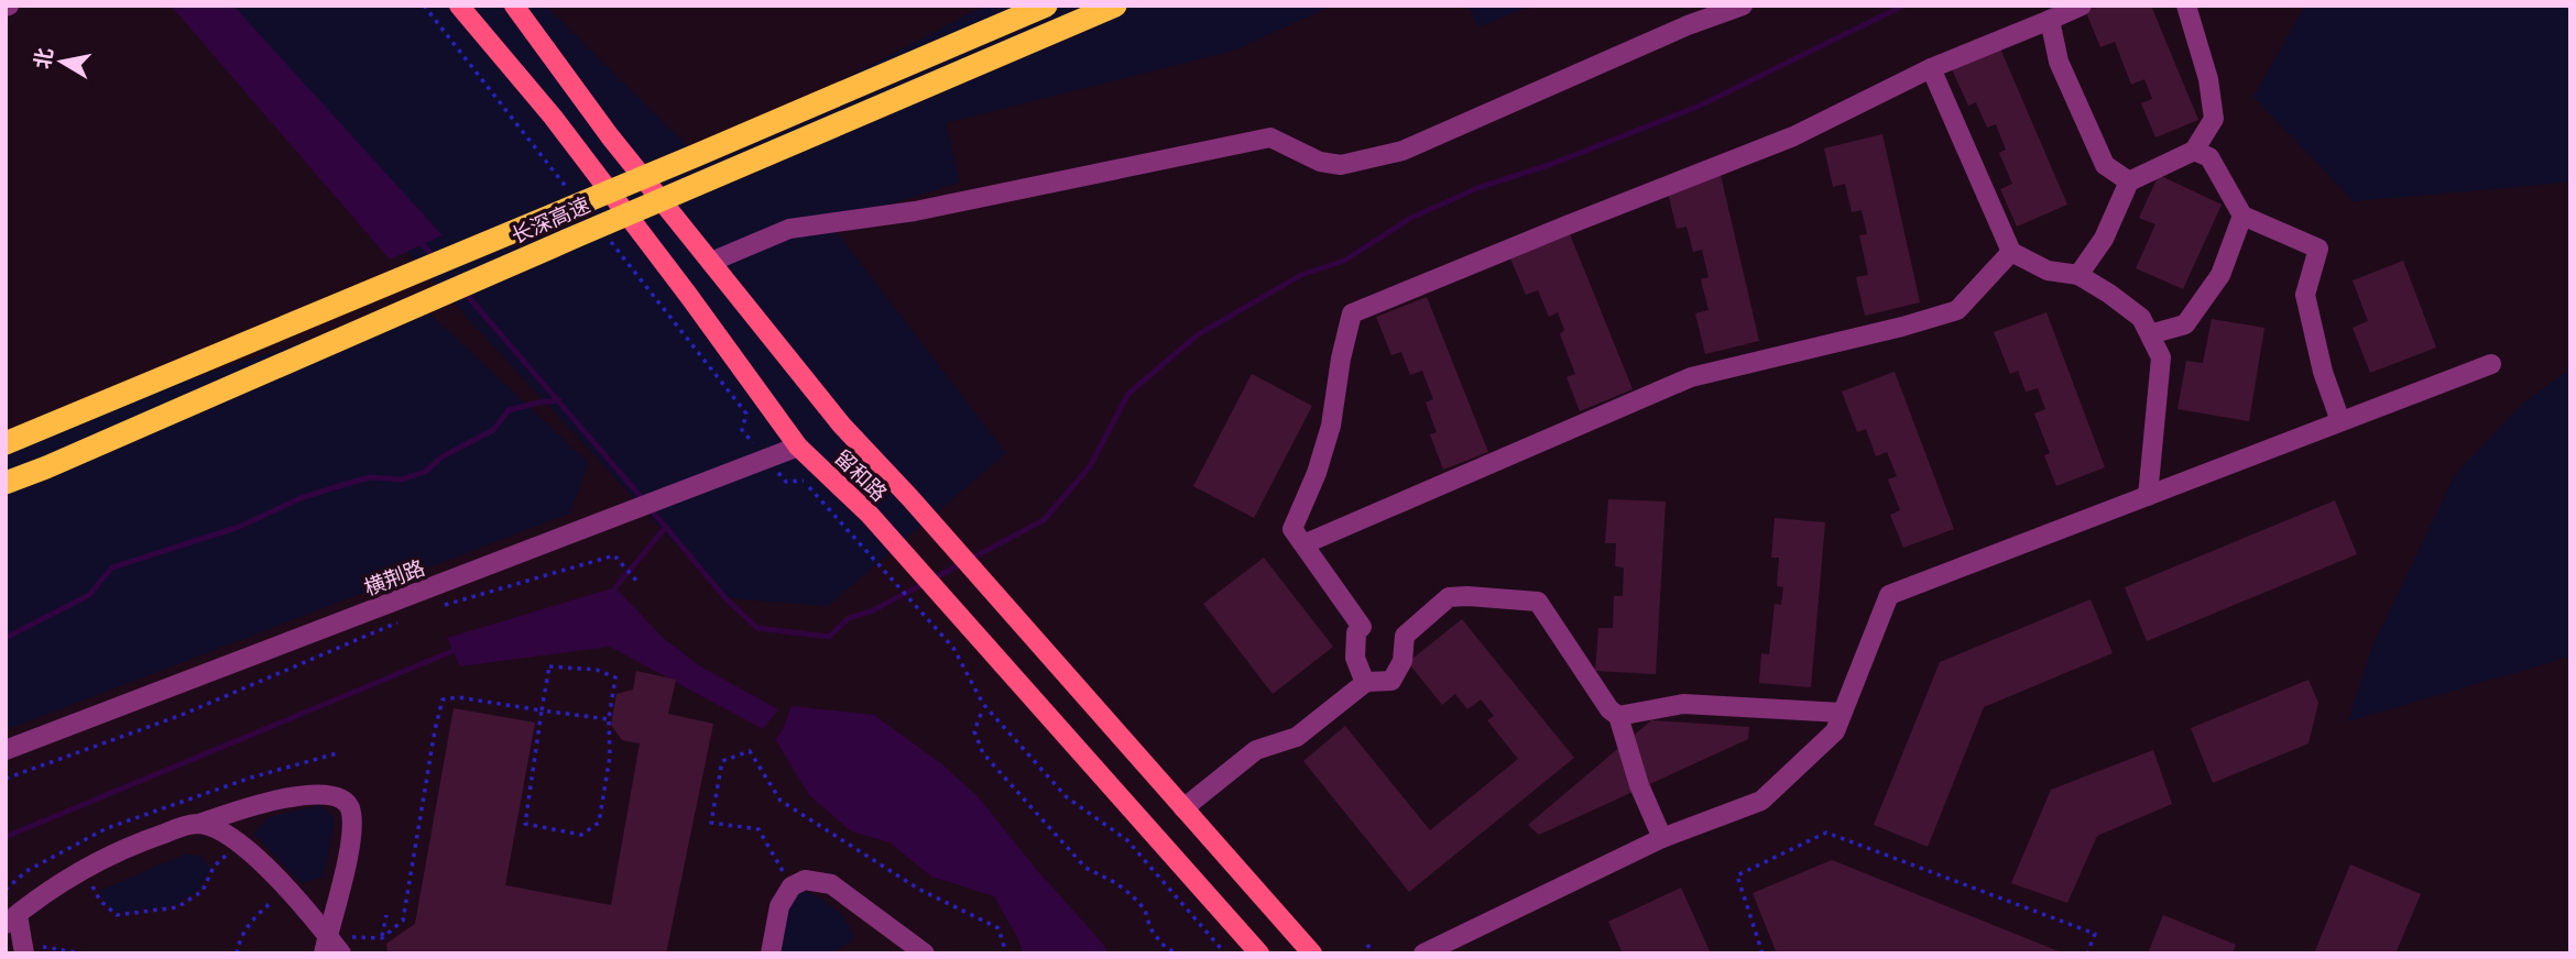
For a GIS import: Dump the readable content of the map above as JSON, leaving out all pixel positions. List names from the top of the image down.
{
  "streets": {
    "highway": ["长深高速"],
    "main road": ["留和路"],
    "street": ["横荆路"]
  },
  "crossings": [
    ["留和路", "横荆路"]
  ],
  "north": "left"
}
